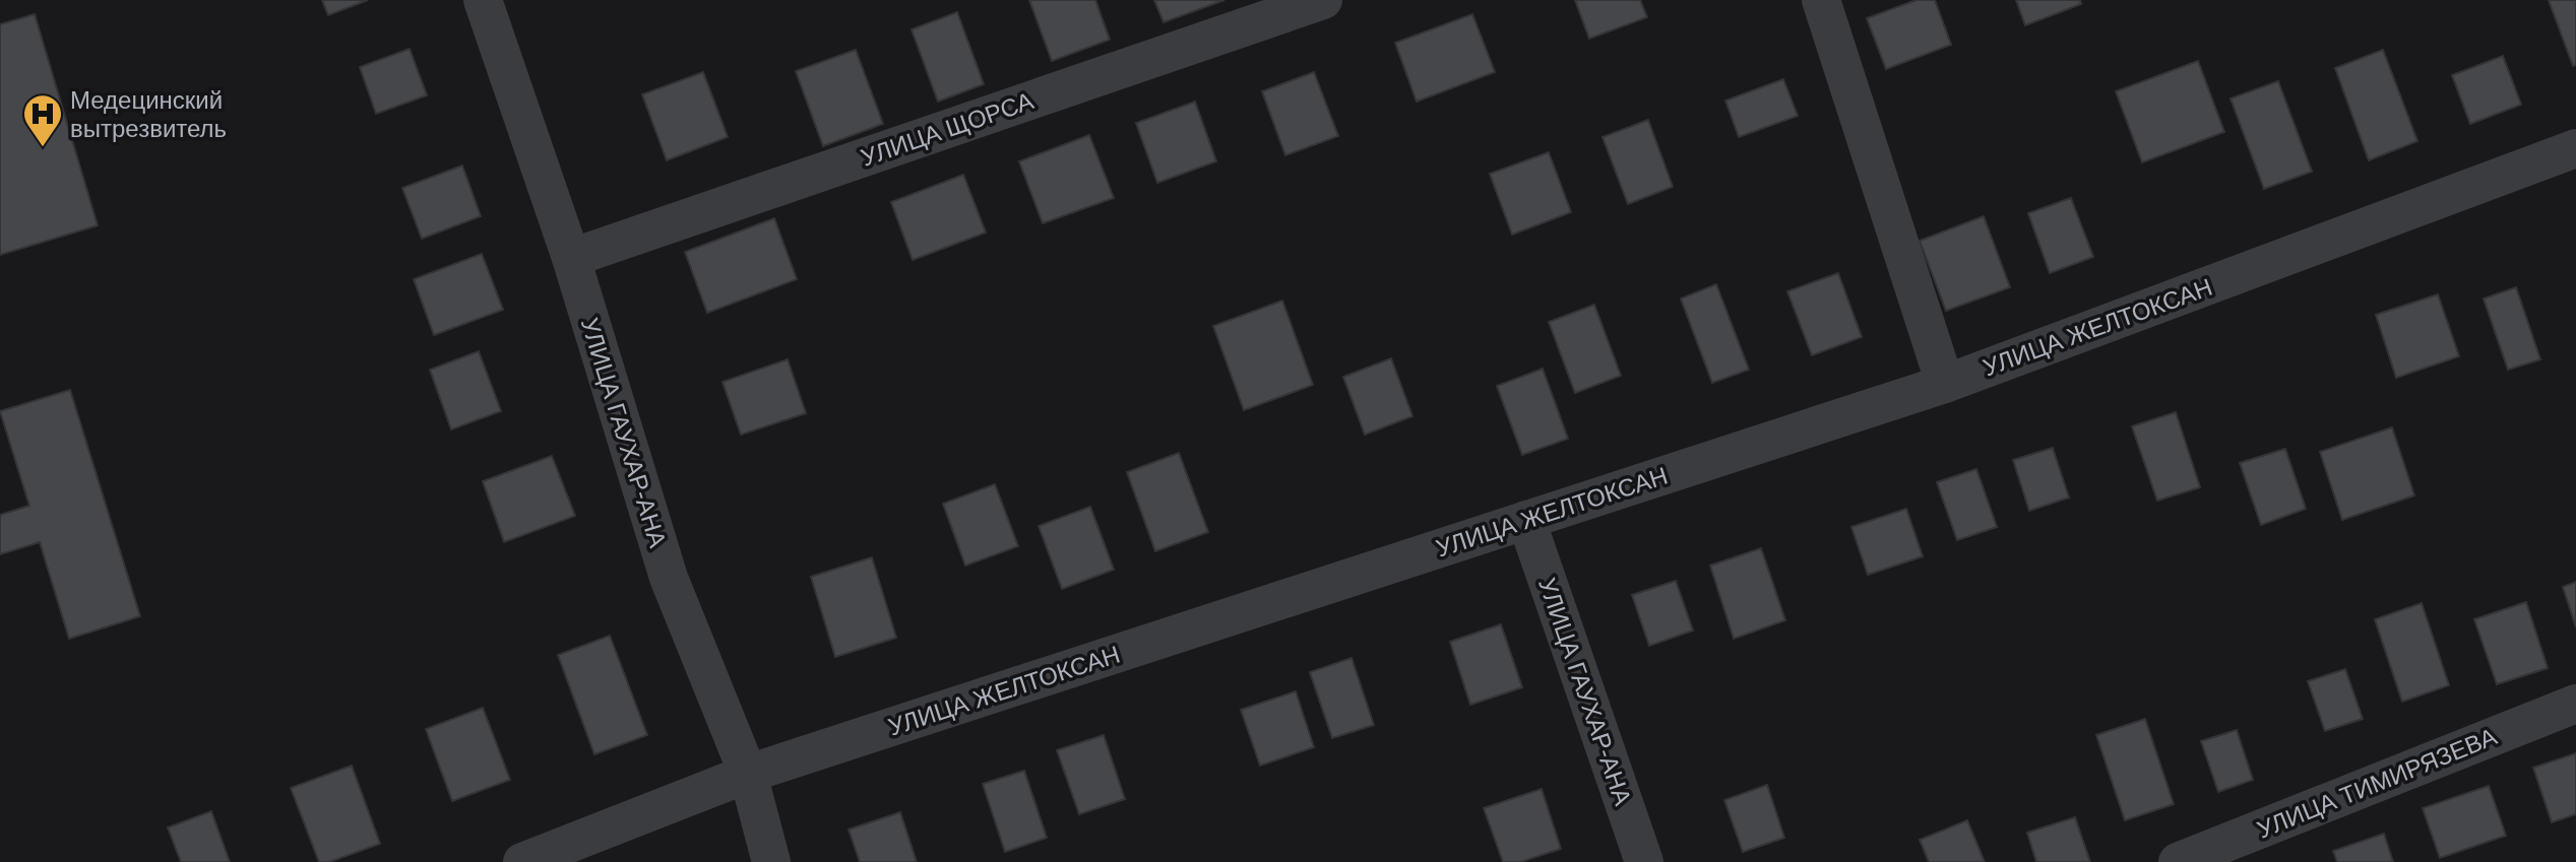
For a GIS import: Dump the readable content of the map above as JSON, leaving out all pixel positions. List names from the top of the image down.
{
  "streets": {
    "street": [
      "УЛИЦА ЩОРСА",
      "УЛИЦА ЖЕЛТОКСАН",
      "УЛИЦА ГАУХАР-АНА",
      "УЛИЦА ТИМИРЯЗЕВА"
    ]
  },
  "crossings": [
    ["УЛИЦА ЩОРСА", "УЛИЦА ГАУХАР-АНА"],
    ["УЛИЦА ЖЕЛТОКСАН", "УЛИЦА ГАУХАР-АНА"]
  ],
  "places": {
    "hospital": ["Медецинский вытрезвитель"]
  }
}
